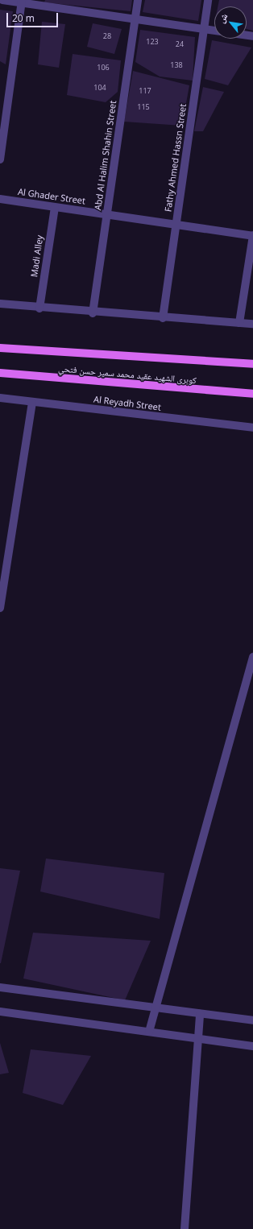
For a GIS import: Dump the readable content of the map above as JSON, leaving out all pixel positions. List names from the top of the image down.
{
  "streets": {
    "main road": ["كوبرى الشهيد عقيد محمد سمير حسن فتحي"],
    "street": [
      "Abd Al Halim Shahin Street",
      "Fathy Ahmed Hassn Street",
      "Al Ghader Street",
      "Madi Alley",
      "Al Reyadh Street"
    ]
  },
  "crossings": [
    ["Abd Al Halim Shahin Street", "Al Ghader Street"],
    ["Fathy Ahmed Hassn Street", "Al Ghader Street"],
    ["Al Ghader Street", "Madi Alley"]
  ],
  "house_numbers": [
    "28",
    "123",
    "24",
    "138",
    "106",
    "104",
    "117",
    "115"
  ],
  "scale_bar": "20 m",
  "north": "top left"
}
